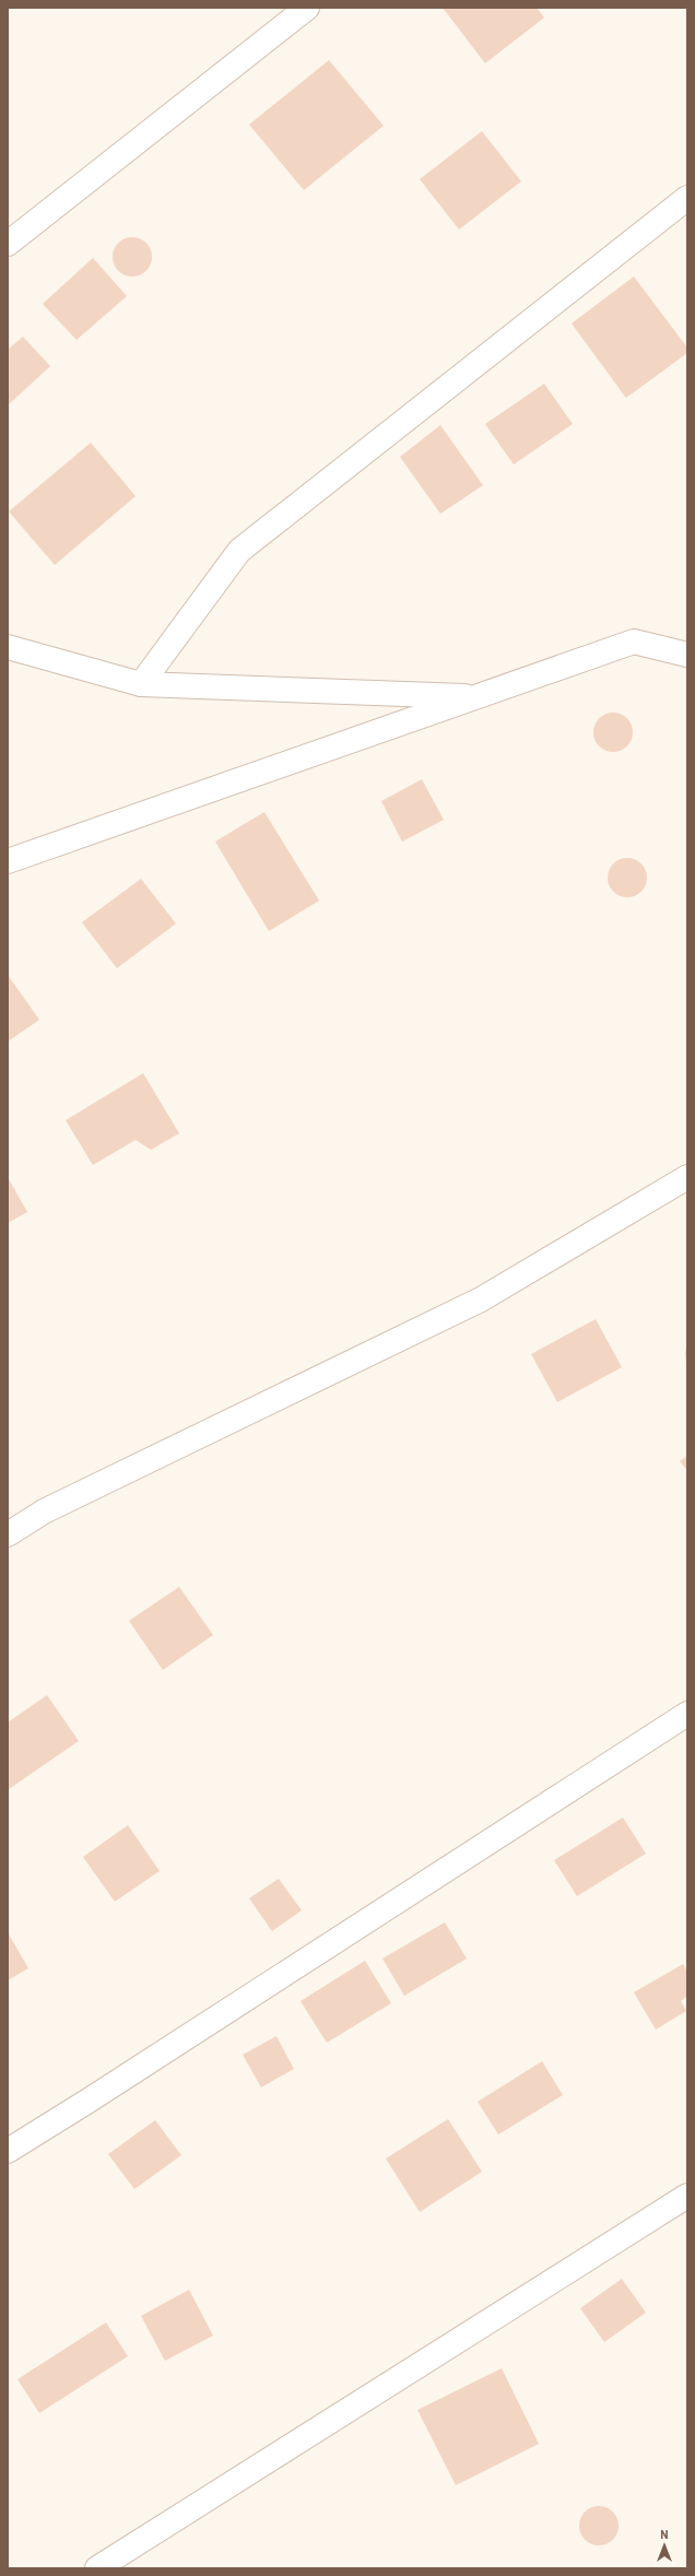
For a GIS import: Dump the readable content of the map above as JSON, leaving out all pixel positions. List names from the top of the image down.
{
  "north": "top"
}
